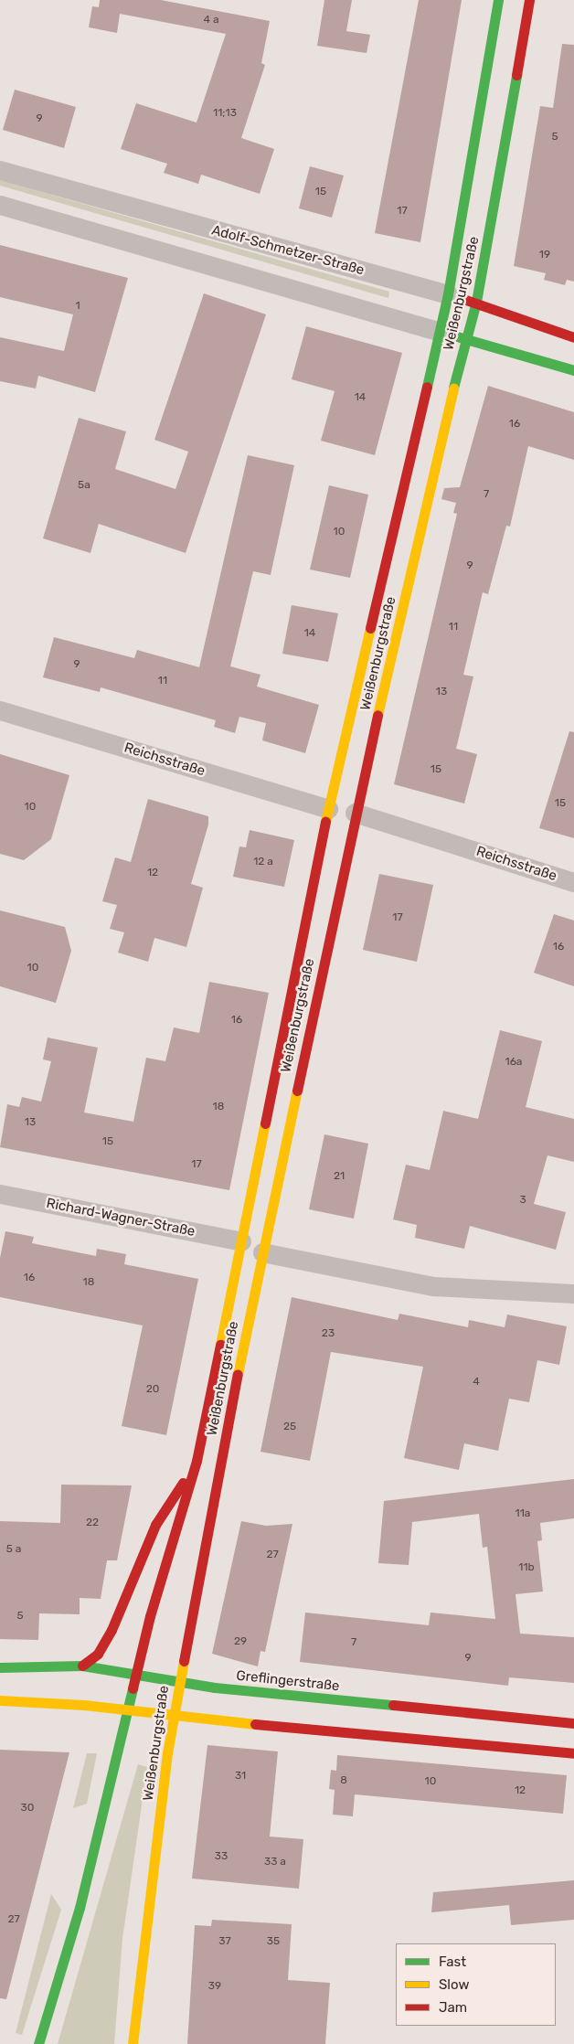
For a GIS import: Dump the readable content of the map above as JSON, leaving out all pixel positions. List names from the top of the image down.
{
  "streets": {
    "main road": ["Adolf-Schmetzer-Straße", "Weißenburgstraße", "Greflingerstraße"],
    "street": ["Reichsstraße", "Richard-Wagner-Straße"]
  },
  "crossings": [
    ["Adolf-Schmetzer-Straße", "Weißenburgstraße"],
    ["Weißenburgstraße", "Reichsstraße"],
    ["Weißenburgstraße", "Richard-Wagner-Straße"],
    ["Weißenburgstraße", "Greflingerstraße"]
  ],
  "house_numbers": [
    "4 a",
    "11;13",
    "9",
    "5",
    "15",
    "17",
    "19",
    "1",
    "14",
    "16",
    "5a",
    "7",
    "10",
    "9",
    "11",
    "14",
    "9",
    "11",
    "13",
    "15",
    "15",
    "10",
    "12 a",
    "12",
    "17",
    "16",
    "10",
    "16",
    "16a",
    "18",
    "13",
    "15",
    "17",
    "21",
    "3",
    "16",
    "18",
    "23",
    "4",
    "20",
    "25",
    "11a",
    "22",
    "5 a",
    "27",
    "11b",
    "5",
    "29",
    "7",
    "9",
    "31",
    "8",
    "10",
    "12",
    "30",
    "33",
    "33 a",
    "27",
    "37",
    "35",
    "39"
  ],
  "legend": ["Fast", "Slow", "Jam"]
}
